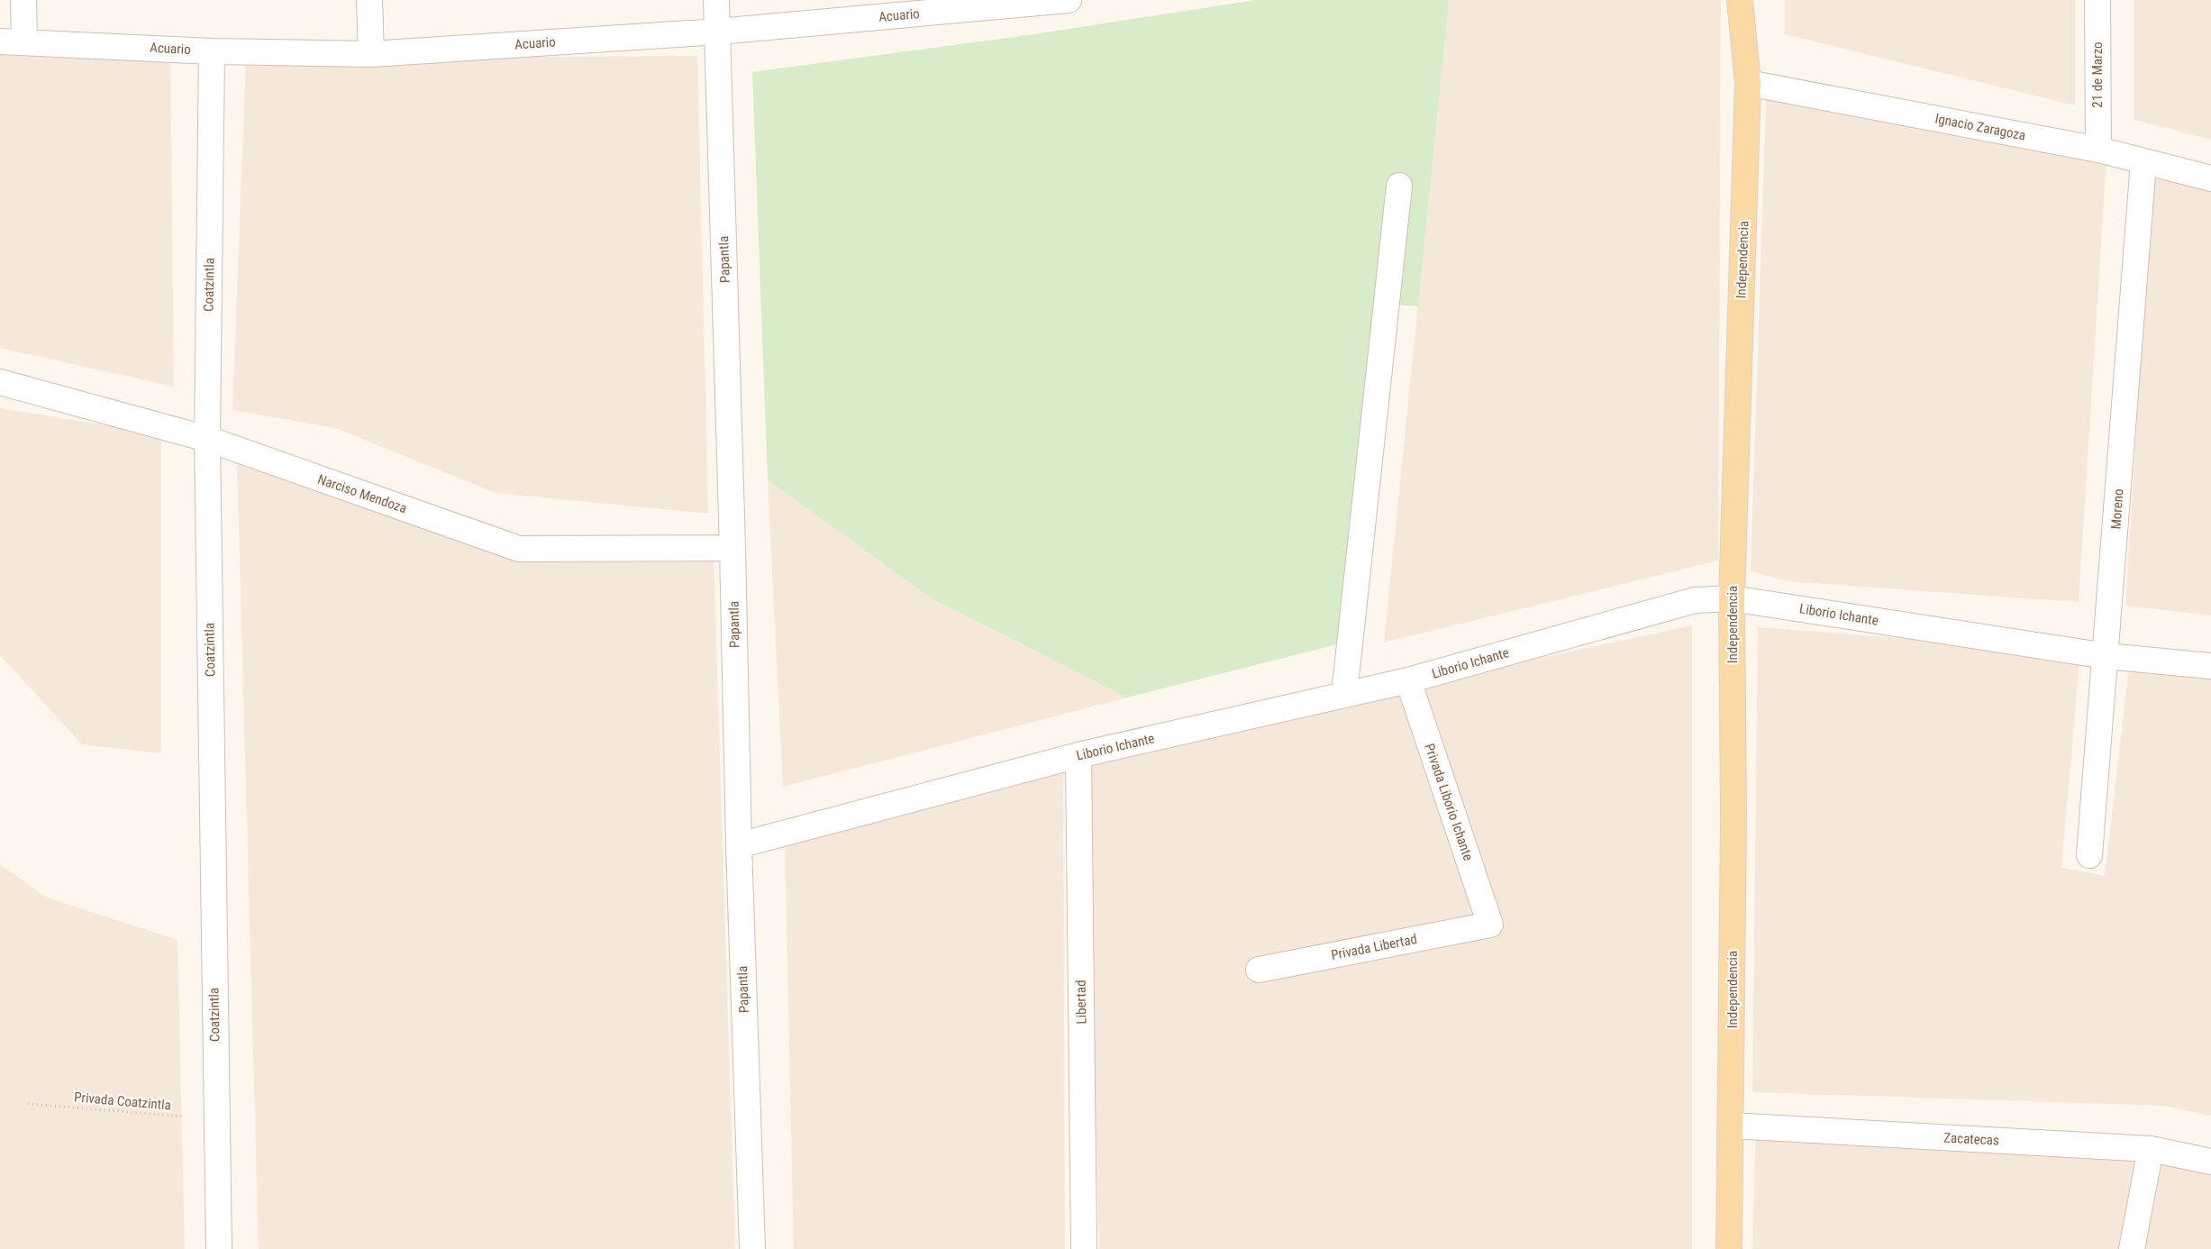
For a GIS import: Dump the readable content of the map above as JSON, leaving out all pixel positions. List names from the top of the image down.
{
  "streets": {
    "main road": ["Independencia"],
    "street": [
      "Acuario",
      "21 de Marzo",
      "Ignacio Zaragoza",
      "Papantla",
      "Coatzintla",
      "Narciso Mendoza",
      "Moreno",
      "Liborio Ichante",
      "Privada Liborio Ichante",
      "Privada Libertad",
      "Libertad",
      "Zacatecas"
    ],
    "path": ["Privada Coatzintla"]
  },
  "crossings": [
    ["Acuario", "Papantla"],
    ["Acuario", "Coatzintla"],
    ["21 de Marzo", "Ignacio Zaragoza"],
    ["Ignacio Zaragoza", "Independencia"],
    ["Ignacio Zaragoza", "Moreno"],
    ["Papantla", "Narciso Mendoza"],
    ["Papantla", "Liborio Ichante"],
    ["Independencia", "Liborio Ichante"],
    ["Independencia", "Zacatecas"],
    ["Coatzintla", "Narciso Mendoza"],
    ["Coatzintla", "Privada Coatzintla"],
    ["Moreno", "Liborio Ichante"],
    ["Liborio Ichante", "Privada Liborio Ichante"],
    ["Liborio Ichante", "Libertad"],
    ["Privada Liborio Ichante", "Privada Libertad"]
  ]
}
